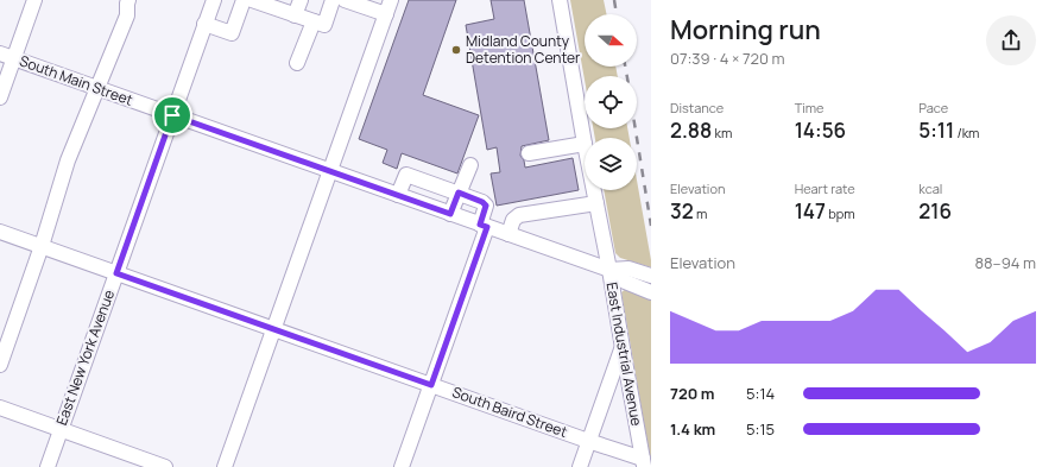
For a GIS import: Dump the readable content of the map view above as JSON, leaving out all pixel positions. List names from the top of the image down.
{
  "streets": {
    "street": [
      "South Main Street",
      "East Industrial Avenue",
      "East New York Avenue",
      "South Baird Street"
    ]
  },
  "crossings": [
    ["South Main Street", "East Industrial Avenue"],
    ["South Main Street", "East New York Avenue"],
    ["East Industrial Avenue", "South Baird Street"],
    ["East New York Avenue", "South Baird Street"]
  ],
  "places": ["Midland County Detention Center"],
  "north": "right",
  "page": {
    "heading": ["Morning run", "07:39 · 4 × 720 m"],
    "stats": [
      ["Distance", "2.88 km"],
      ["Time", "14:56"],
      ["Pace", "5:11 /km"],
      ["Elevation", "32 m"],
      ["Heart rate", "147 bpm"],
      ["kcal", "216"]
    ],
    "chart": ["Elevation", "88–94 m"],
    "list": [
      {
        "name": "720 m",
        "note": "5:14"
      },
      {
        "name": "1.4 km",
        "note": "5:15"
      }
    ]
  }
}
